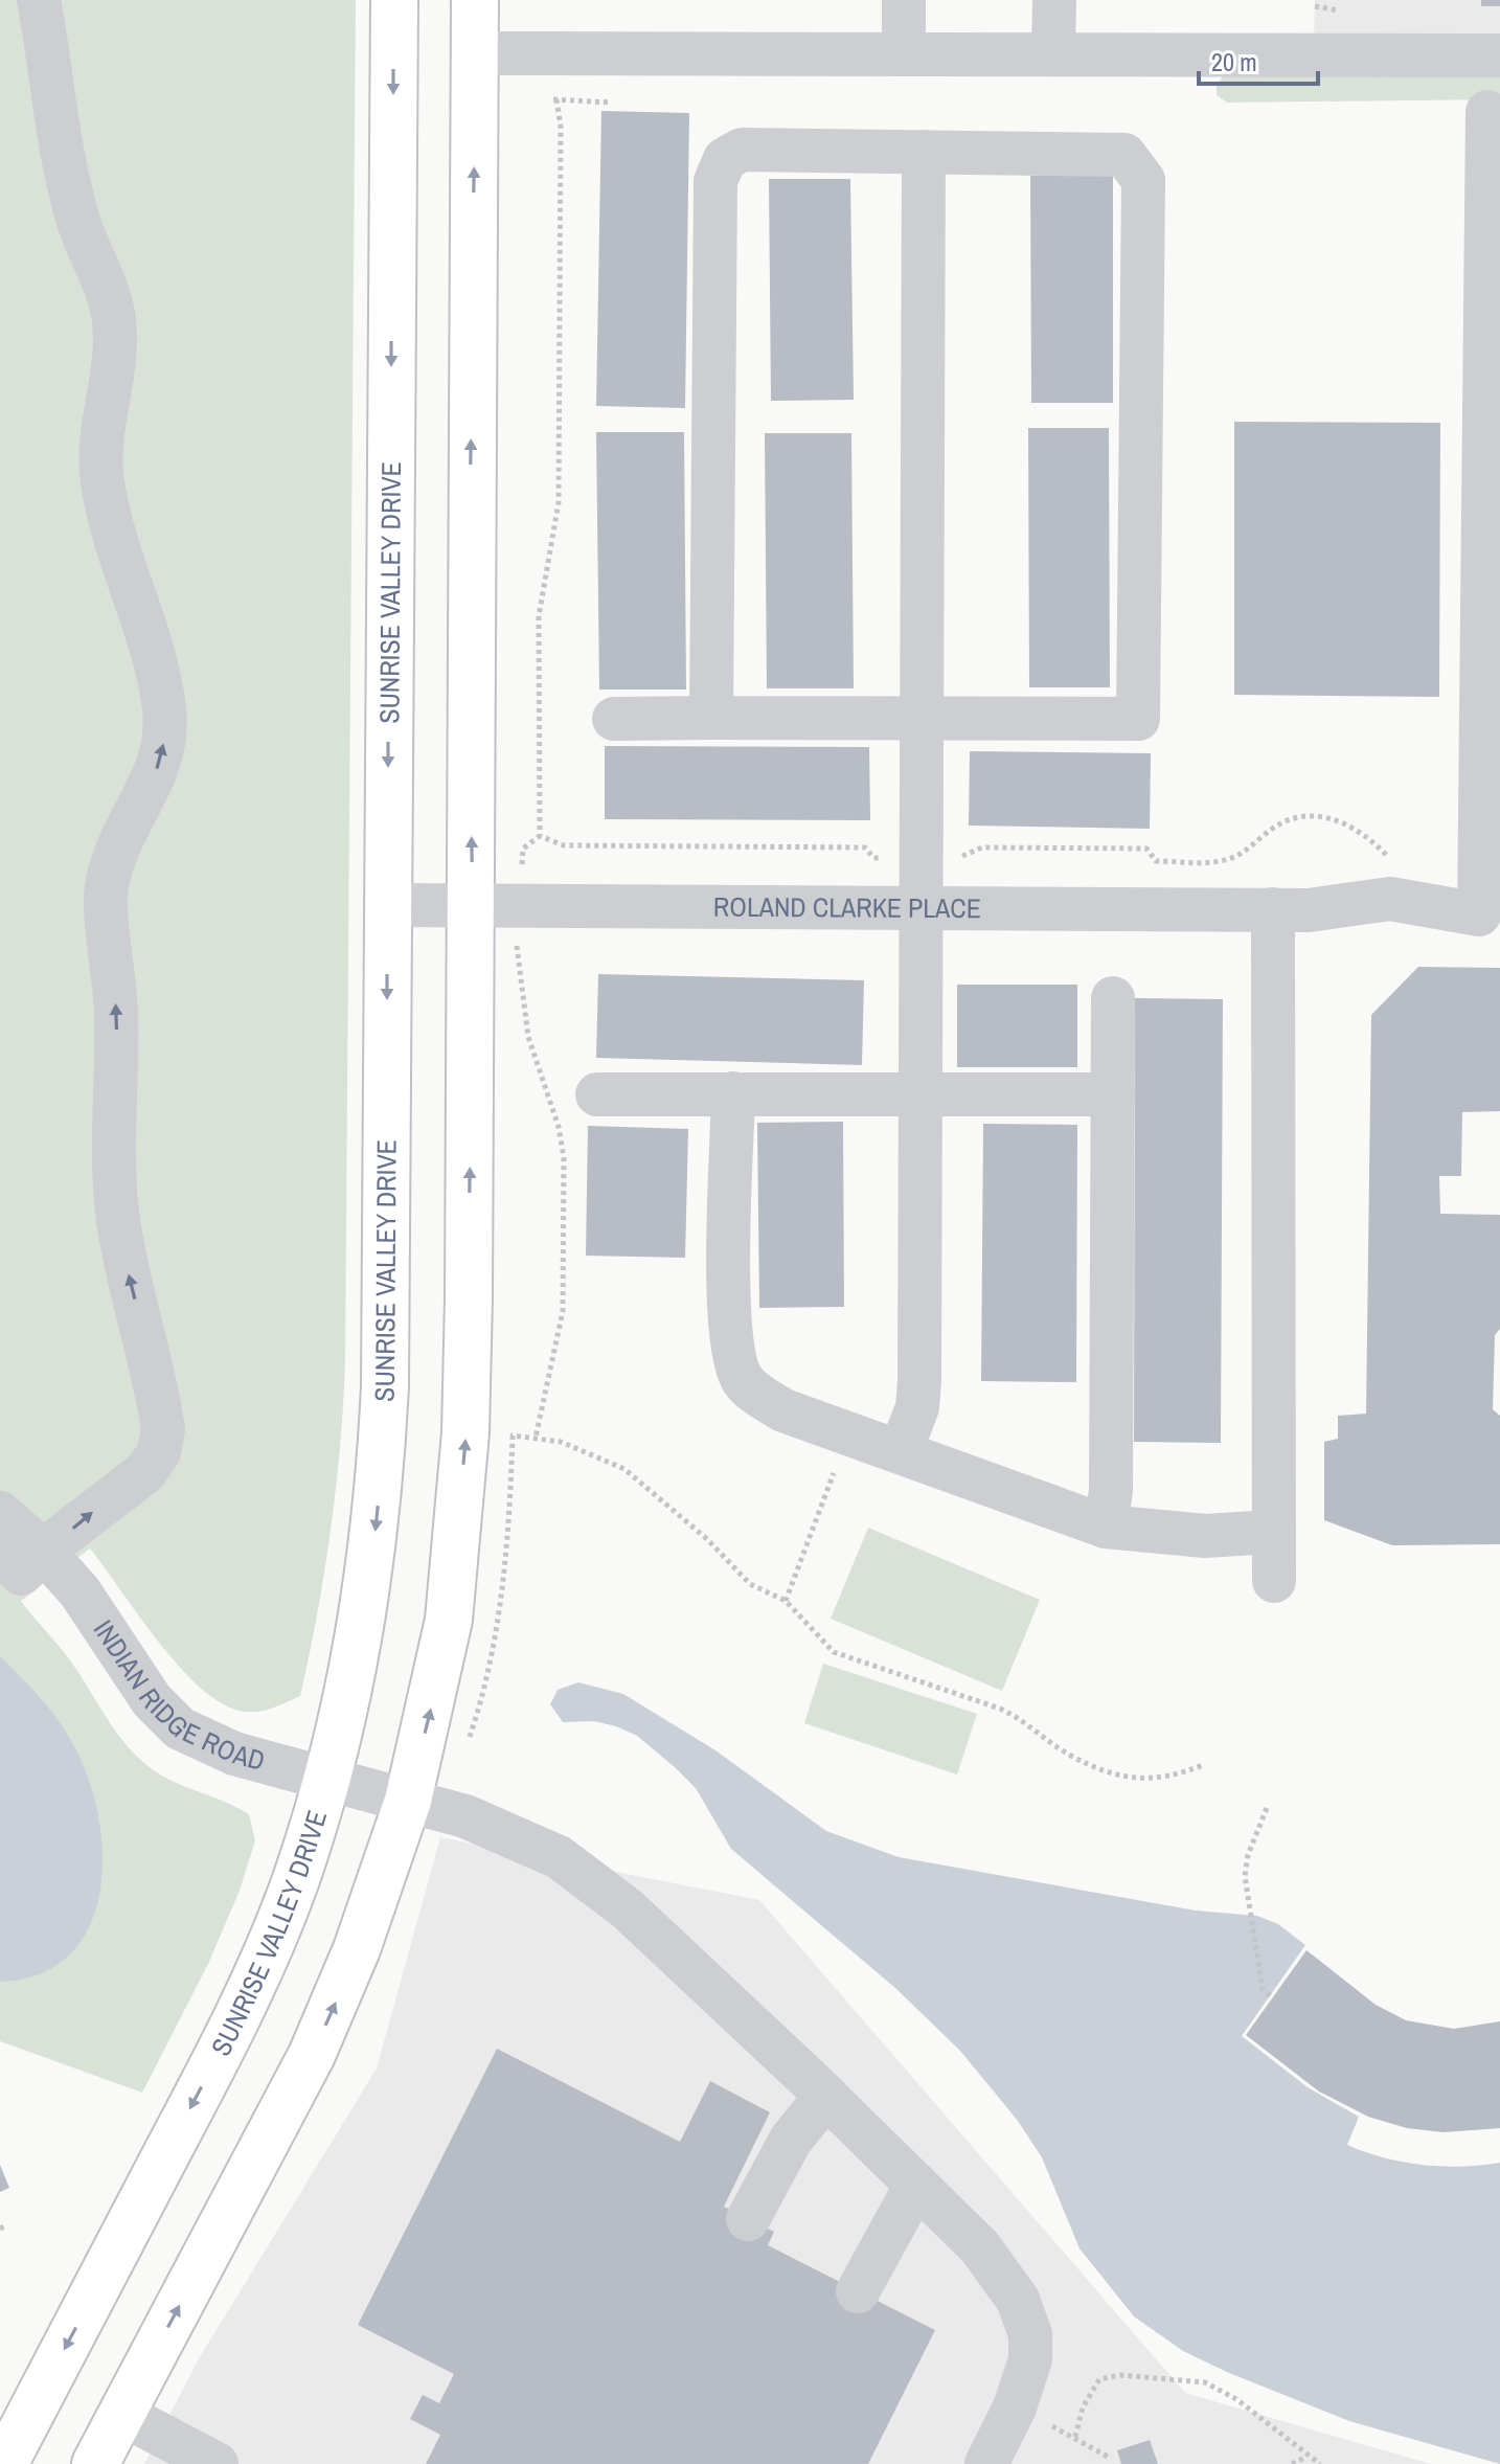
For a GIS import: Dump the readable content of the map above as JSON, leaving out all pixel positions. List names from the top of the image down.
{
  "streets": {
    "main road": ["SUNRISE VALLEY DRIVE"],
    "street": ["ROLAND CLARKE PLACE", "INDIAN RIDGE ROAD"]
  },
  "crossings": [
    ["SUNRISE VALLEY DRIVE", "ROLAND CLARKE PLACE"],
    ["SUNRISE VALLEY DRIVE", "INDIAN RIDGE ROAD"]
  ],
  "scale_bar": "20 m"
}
